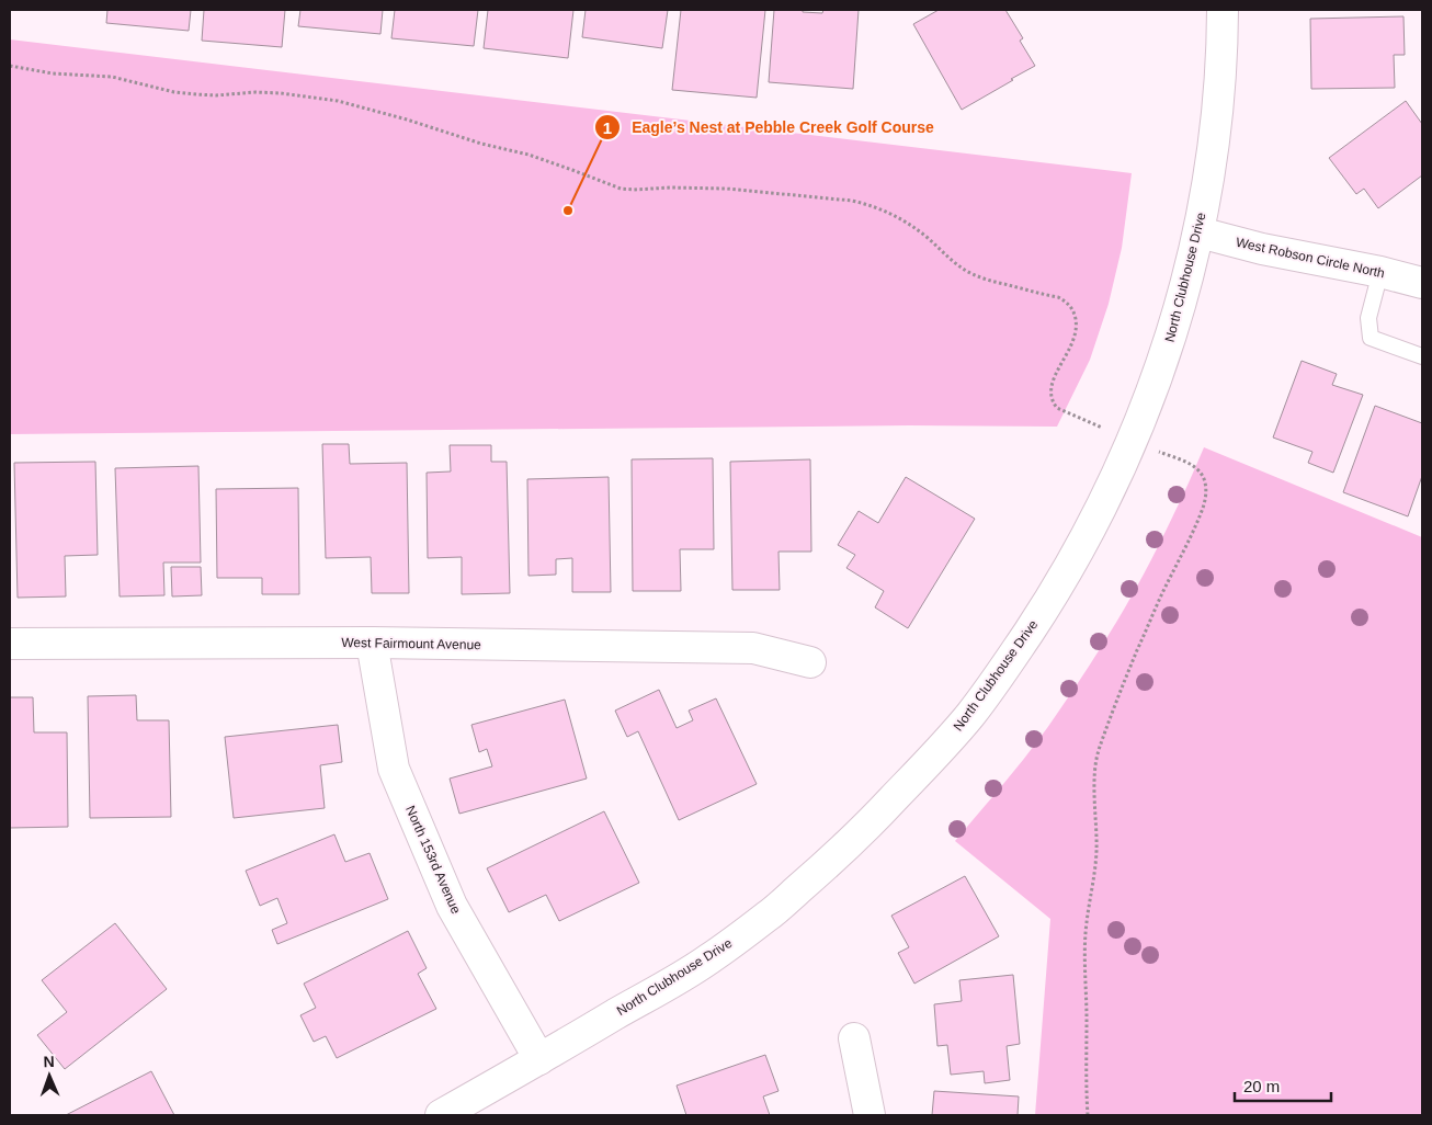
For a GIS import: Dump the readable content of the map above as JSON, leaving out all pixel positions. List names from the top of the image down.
{
  "streets": {
    "street": [
      "West Robson Circle North",
      "North Clubhouse Drive",
      "West Fairmount Avenue",
      "North 153rd Avenue"
    ]
  },
  "crossings": [
    ["West Robson Circle North", "North Clubhouse Drive"],
    ["North Clubhouse Drive", "North 153rd Avenue"],
    ["West Fairmount Avenue", "North 153rd Avenue"]
  ],
  "places": ["Eagle’s Nest at Pebble Creek Golf Course"],
  "scale_bar": "20 m",
  "north": "top"
}
